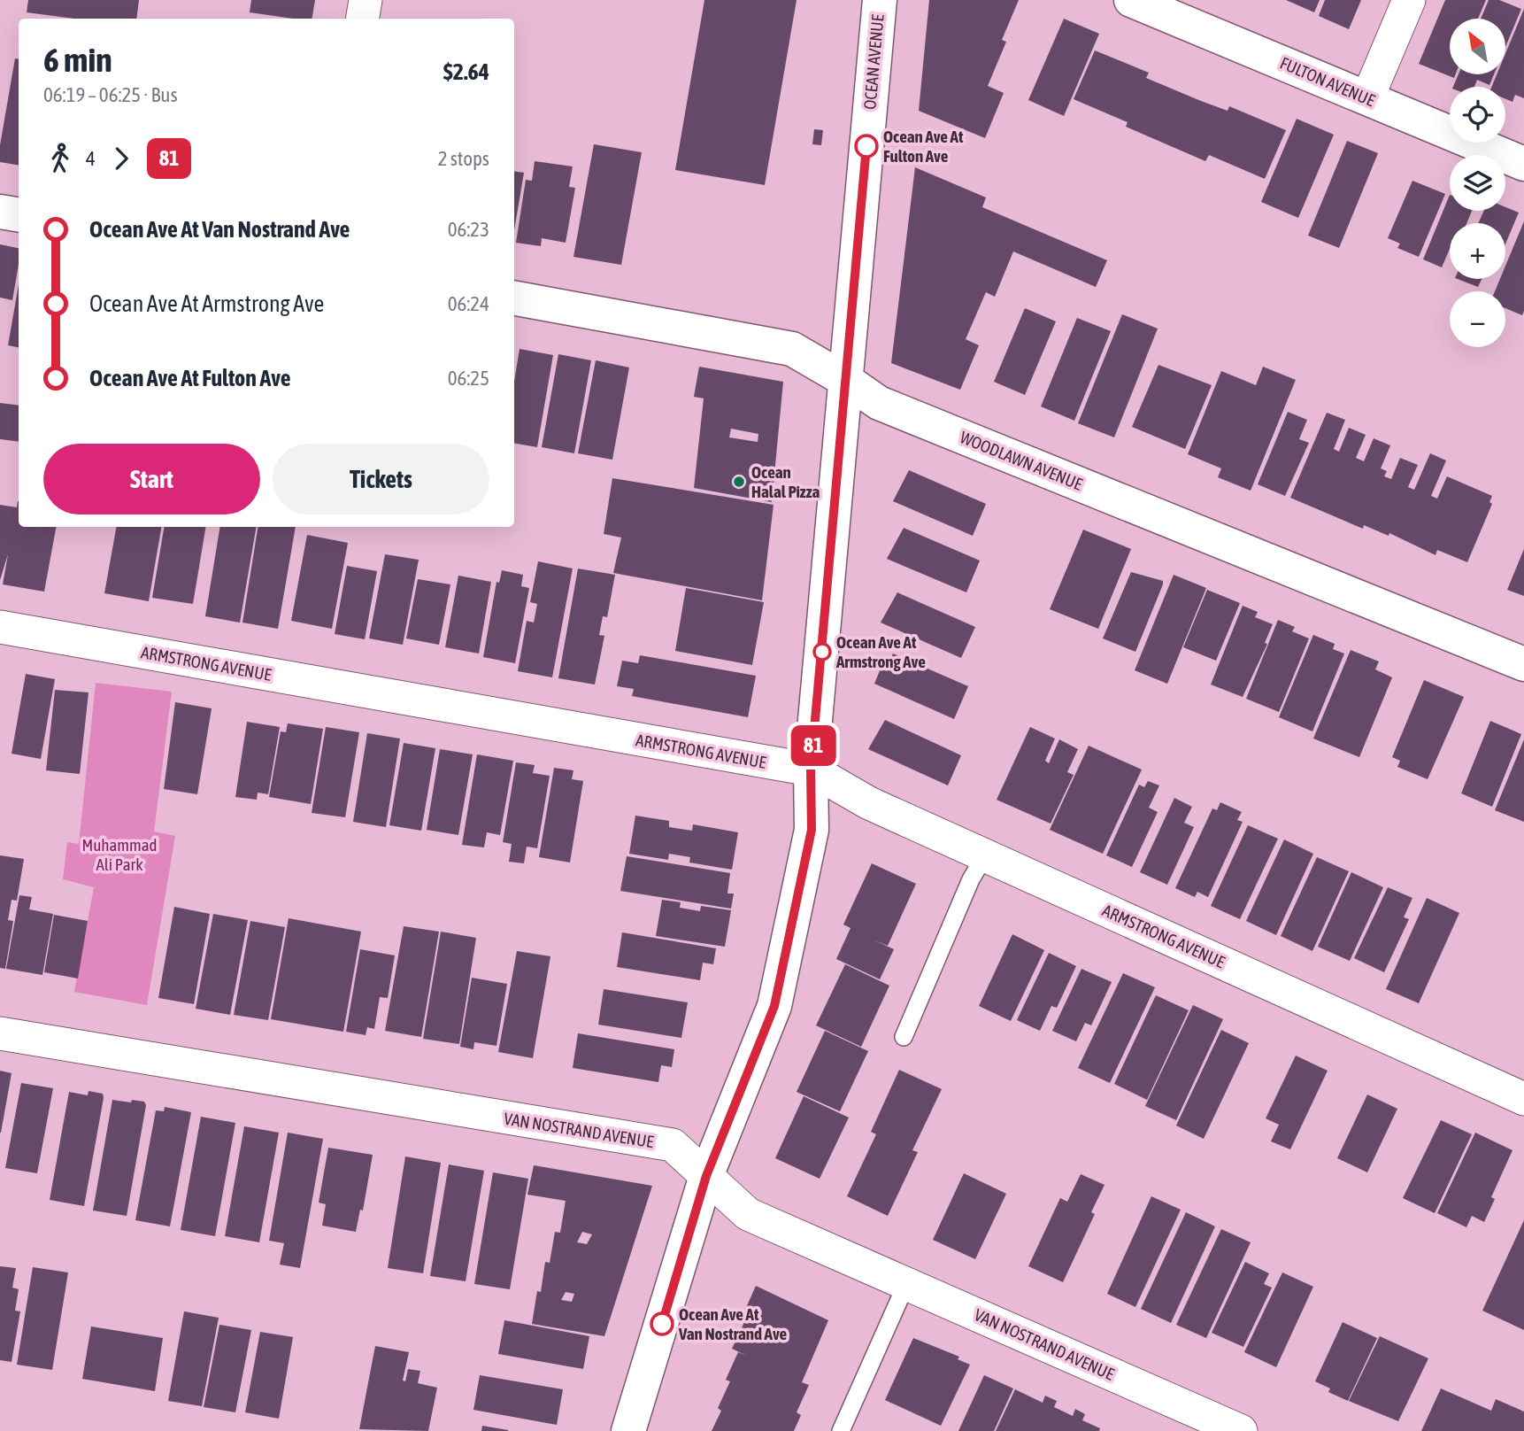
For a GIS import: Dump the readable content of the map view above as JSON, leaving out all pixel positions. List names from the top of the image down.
{
  "streets": {
    "street": [
      "OCEAN AVENUE",
      "FULTON AVENUE",
      "WOODLAWN AVENUE",
      "ARMSTRONG AVENUE",
      "VAN NOSTRAND AVENUE"
    ]
  },
  "crossings": [
    ["OCEAN AVENUE", "WOODLAWN AVENUE"],
    ["OCEAN AVENUE", "ARMSTRONG AVENUE"],
    ["OCEAN AVENUE", "VAN NOSTRAND AVENUE"]
  ],
  "parks": ["Muhammad Ali Park"],
  "places": [
    "Ocean Ave At Fulton Ave",
    "Ocean Halal Pizza",
    "Ocean Ave At Armstrong Ave",
    "Ocean Ave At Van Nostrand Ave"
  ],
  "lines": ["bus line 81"],
  "north": "top left",
  "page": {
    "on_map": "81",
    "map_buttons": ["+", "−"],
    "heading": ["6 min", "06:19 – 06:25 · Bus", "$2.64"],
    "legs": ["4", "81", "2 stops"],
    "list": [
      {
        "name": "Ocean Ave At Van Nostrand Ave",
        "value": "06:23"
      },
      {
        "name": "Ocean Ave At Armstrong Ave",
        "value": "06:24"
      },
      {
        "name": "Ocean Ave At Fulton Ave",
        "value": "06:25"
      }
    ],
    "buttons": ["Start", "Tickets"]
  }
}
